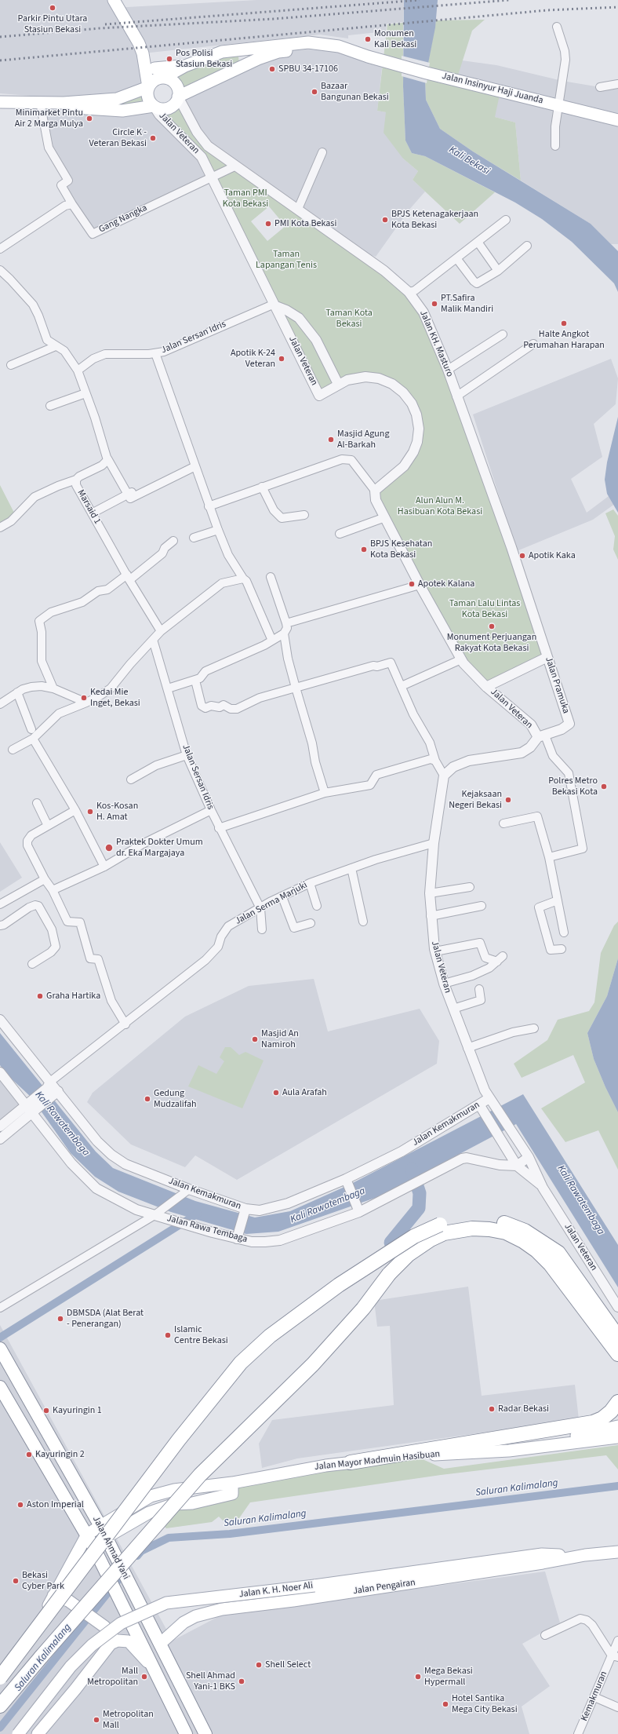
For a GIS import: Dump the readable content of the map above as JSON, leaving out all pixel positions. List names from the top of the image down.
{
  "streets": {
    "highway": ["Jalan Ahmad Yani"],
    "main road": [
      "Jalan Insinyur Haji Juanda",
      "Jalan Mayor Madmuin Hasibuan",
      "Jalan Pengairan",
      "Jalan K. H. Noer Ali"
    ],
    "street": [
      "Jalan Veteran",
      "Gang Nangka",
      "Jalan Sersan Idris",
      "Jalan KH. Masturo",
      "Marsaid 1",
      "Jalan Pramuka",
      "Jalan Serma Marjuki",
      "Jalan Kemakmuran",
      "Jalan Rawa Tembaga",
      "Kemakmuran"
    ]
  },
  "crossings": [
    ["Jalan Insinyur Haji Juanda", "Jalan Veteran"],
    ["Jalan Insinyur Haji Juanda", "Jalan KH. Masturo"],
    ["Jalan Veteran", "Gang Nangka"],
    ["Jalan Veteran", "Jalan Sersan Idris"],
    ["Jalan Veteran", "Jalan KH. Masturo"],
    ["Jalan Veteran", "Jalan Pramuka"],
    ["Jalan Veteran", "Jalan Serma Marjuki"],
    ["Jalan Veteran", "Jalan Kemakmuran"],
    ["Jalan Veteran", "Jalan Rawa Tembaga"],
    ["Jalan Sersan Idris", "Jalan Serma Marjuki"],
    ["Jalan KH. Masturo", "Jalan Pramuka"],
    ["Jalan Serma Marjuki", "Jalan Kemakmuran"],
    ["Jalan Mayor Madmuin Hasibuan", "Jalan Ahmad Yani"],
    ["Jalan Ahmad Yani", "Jalan Pengairan"],
    ["Jalan Pengairan", "Jalan K. H. Noer Ali"]
  ],
  "water": ["Kali Bekasi", "Kali Rawatembaga", "Saluran Kalimalang"],
  "parks": [
    "Taman PMI Kota Bekasi",
    "Taman Lapangan Tenis",
    "Taman Kota Bekasi",
    "Alun Alun M. Hasibuan Kota Bekasi",
    "Taman Lalu Lintas Kota Bekasi"
  ],
  "places": [
    "Parkir Pintu Utara Stasiun Bekasi",
    "Monumen Kali Bekasi",
    "Pos Polisi Stasiun Bekasi",
    "SPBU 34-17106",
    "Bazaar Bangunan Bekasi",
    "Minimarket Pintu Air 2 Marga Mulya",
    "Circle K - Veteran Bekasi",
    "BPJS Ketenagakerjaan Kota Bekasi",
    "PMI Kota Bekasi",
    "PT.Safira Malik Mandiri",
    "Halte Angkot Perumahan Harapan",
    "Apotik K-24 Veteran",
    "Masjid Agung Al-Barkah",
    "BPJS Kesehatan Kota Bekasi",
    "Apotik Kaka",
    "Apotek Kalana",
    "Monument Perjuangan Rakyat Kota Bekasi",
    "Kedai Mie Inget, Bekasi",
    "Polres Metro Bekasi Kota",
    "Kejaksaan Negeri Bekasi",
    "Kos-Kosan H. Amat",
    "Praktek Dokter Umum dr. Eka Margajaya",
    "Graha Hartika",
    "Masjid An Namiroh",
    "Aula Arafah",
    "Gedung Mudzalifah",
    "DBMSDA (Alat Berat - Penerangan)",
    "Islamic Centre Bekasi",
    "Radar Bekasi",
    "Kayuringin 1",
    "Kayuringin 2",
    "Aston Imperial",
    "Bekasi Cyber Park",
    "Shell Select",
    "Mall Metropolitan",
    "Mega Bekasi Hypermall",
    "Shell Ahmad Yani-1 BKS",
    "Hotel Santika Mega City Bekasi",
    "Metropolitan Mall"
  ]
}
